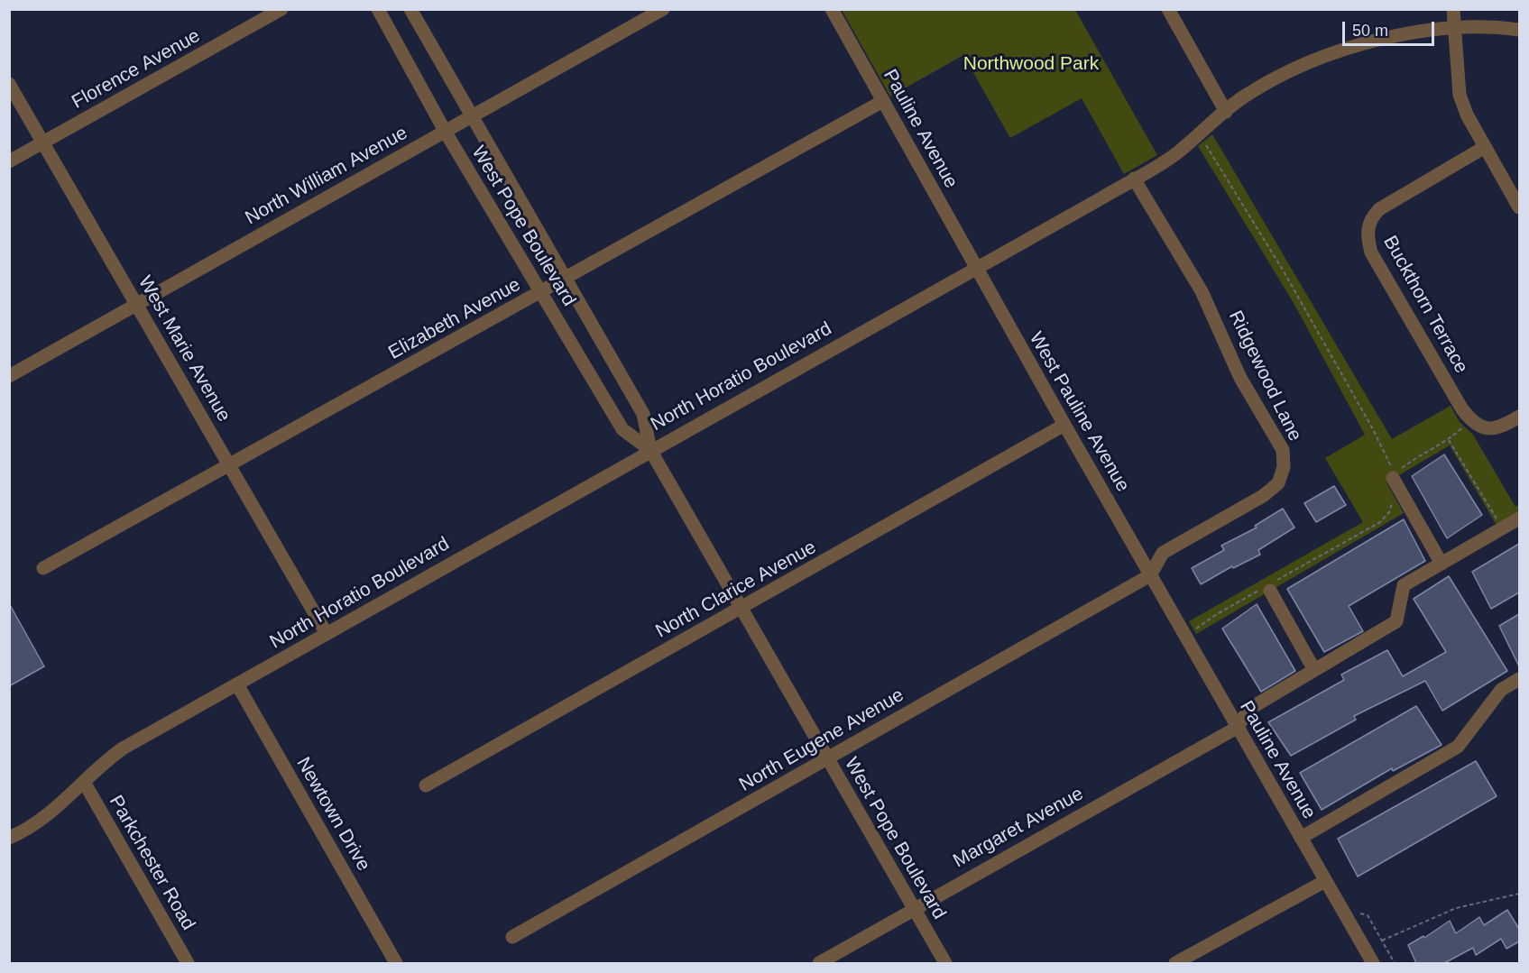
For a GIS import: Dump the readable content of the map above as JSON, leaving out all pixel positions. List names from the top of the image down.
{
  "streets": {
    "street": [
      "Florence Avenue",
      "Pauline Avenue",
      "North William Avenue",
      "West Pope Boulevard",
      "Buckthorn Terrace",
      "Elizabeth Avenue",
      "West Marie Avenue",
      "Ridgewood Lane",
      "North Horatio Boulevard",
      "West Pauline Avenue",
      "North Clarice Avenue",
      "North Eugene Avenue",
      "Newtown Drive",
      "Margaret Avenue",
      "Parkchester Road"
    ]
  },
  "crossings": [
    ["Florence Avenue", "West Marie Avenue"],
    ["Pauline Avenue", "Elizabeth Avenue"],
    ["Pauline Avenue", "Ridgewood Lane"],
    ["Pauline Avenue", "North Horatio Boulevard"],
    ["Pauline Avenue", "West Pauline Avenue"],
    ["Pauline Avenue", "North Eugene Avenue"],
    ["Pauline Avenue", "Margaret Avenue"],
    ["North William Avenue", "West Pope Boulevard"],
    ["North William Avenue", "West Marie Avenue"],
    ["West Pope Boulevard", "Elizabeth Avenue"],
    ["West Pope Boulevard", "North Horatio Boulevard"],
    ["West Pope Boulevard", "North Clarice Avenue"],
    ["West Pope Boulevard", "North Eugene Avenue"],
    ["West Pope Boulevard", "Margaret Avenue"],
    ["Elizabeth Avenue", "West Marie Avenue"],
    ["West Marie Avenue", "North Horatio Boulevard"],
    ["Ridgewood Lane", "North Horatio Boulevard"],
    ["Ridgewood Lane", "West Pauline Avenue"],
    ["Ridgewood Lane", "North Eugene Avenue"],
    ["North Horatio Boulevard", "West Pauline Avenue"],
    ["North Horatio Boulevard", "Newtown Drive"],
    ["North Horatio Boulevard", "Parkchester Road"],
    ["West Pauline Avenue", "North Clarice Avenue"],
    ["West Pauline Avenue", "North Eugene Avenue"]
  ],
  "parks": ["Northwood Park"],
  "scale_bar": "50 m"
}
